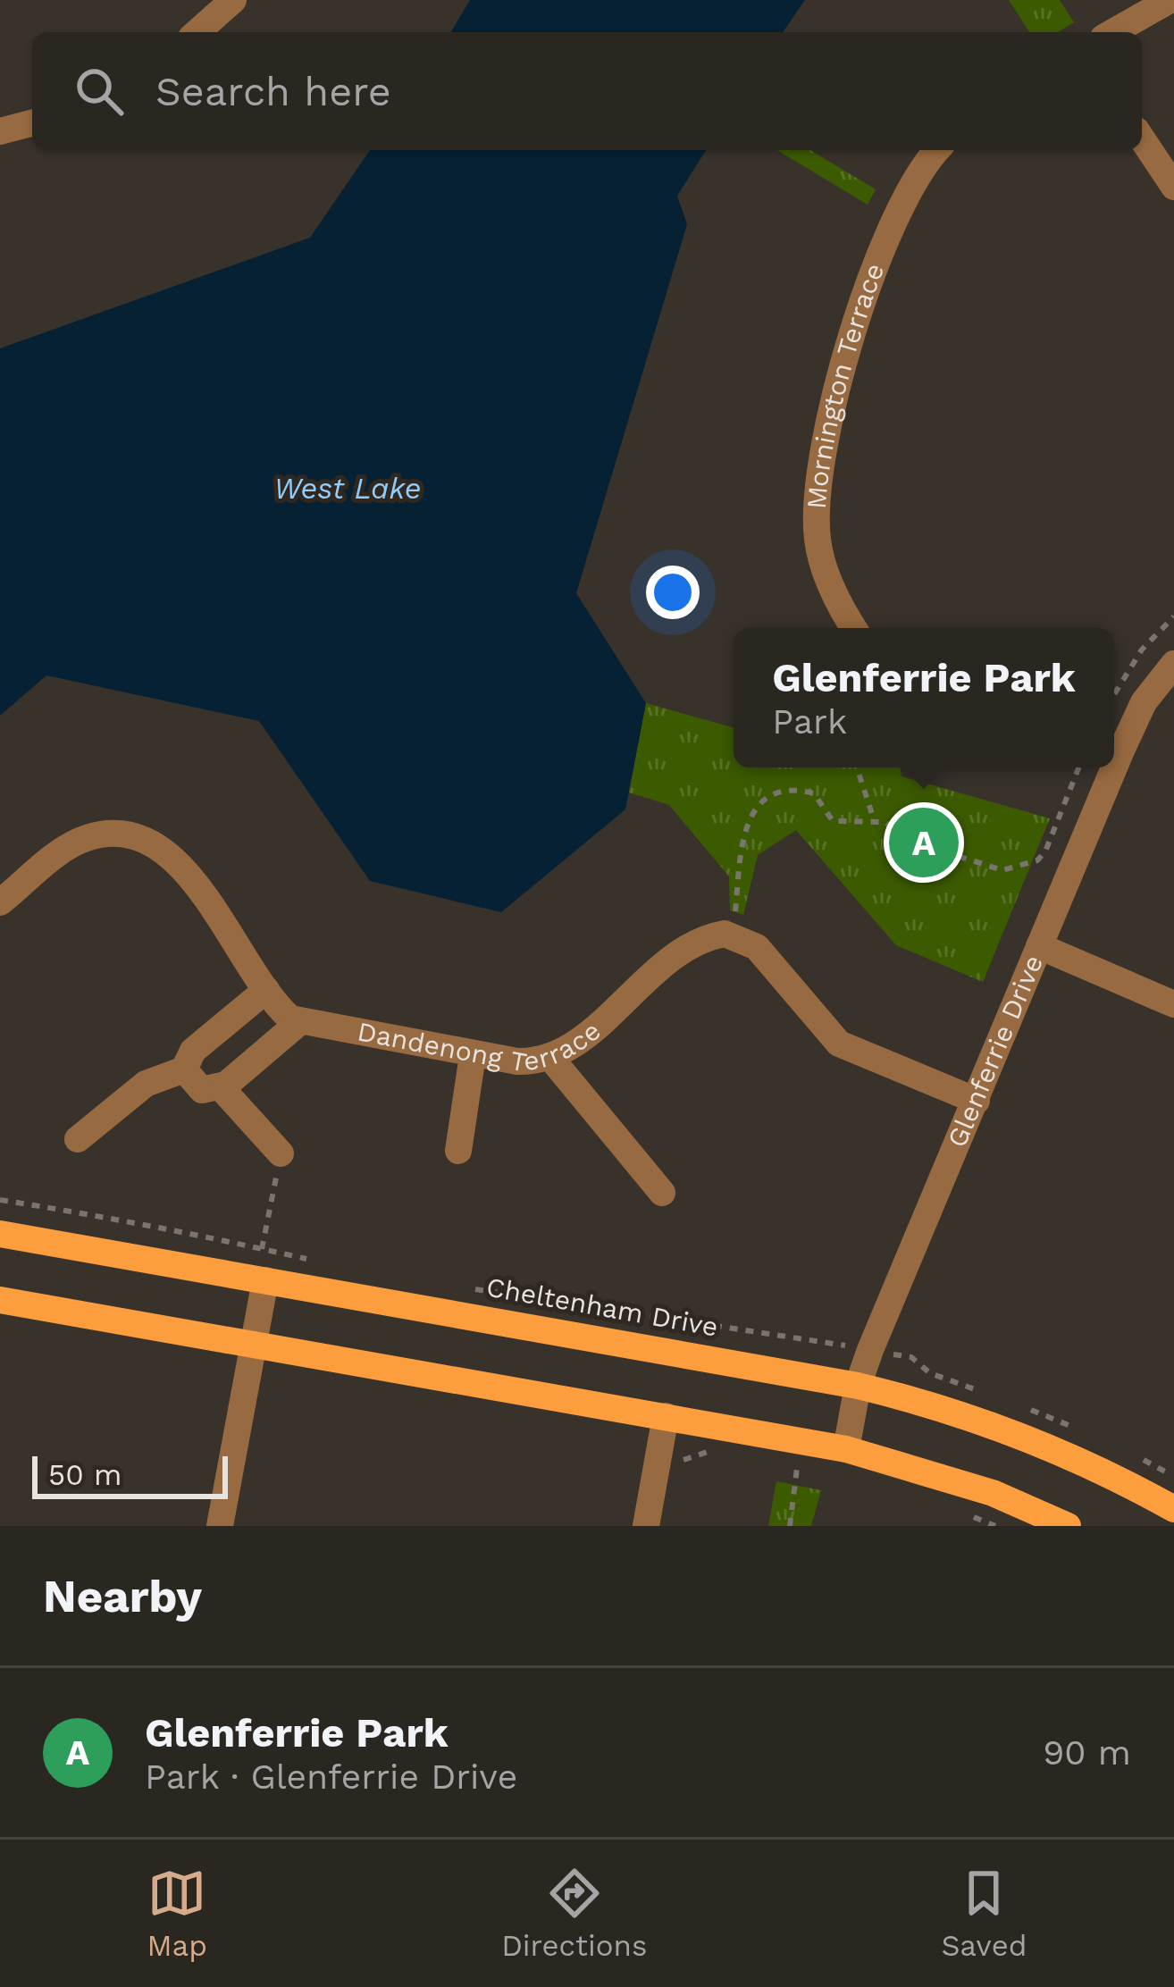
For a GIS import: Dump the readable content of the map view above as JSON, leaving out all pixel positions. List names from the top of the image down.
{
  "streets": {
    "main road": ["Cheltenham Drive"],
    "street": ["Mornington Terrace", "Dandenong Terrace", "Glenferrie Drive"]
  },
  "crossings": [
    ["Glenferrie Drive", "Cheltenham Drive"]
  ],
  "water": ["West Lake"],
  "scale_bar": "50 m",
  "page": {
    "search": "Search here",
    "popup": ["Glenferrie Park", "Park"],
    "pins": "A",
    "scale": "50 m",
    "heading": "Nearby",
    "list": [
      {
        "mark": "A",
        "name": "Glenferrie Park",
        "note": "Park · Glenferrie Drive",
        "value": "90 m"
      }
    ],
    "nav": ["Map", "Directions", "Saved"]
  }
}
